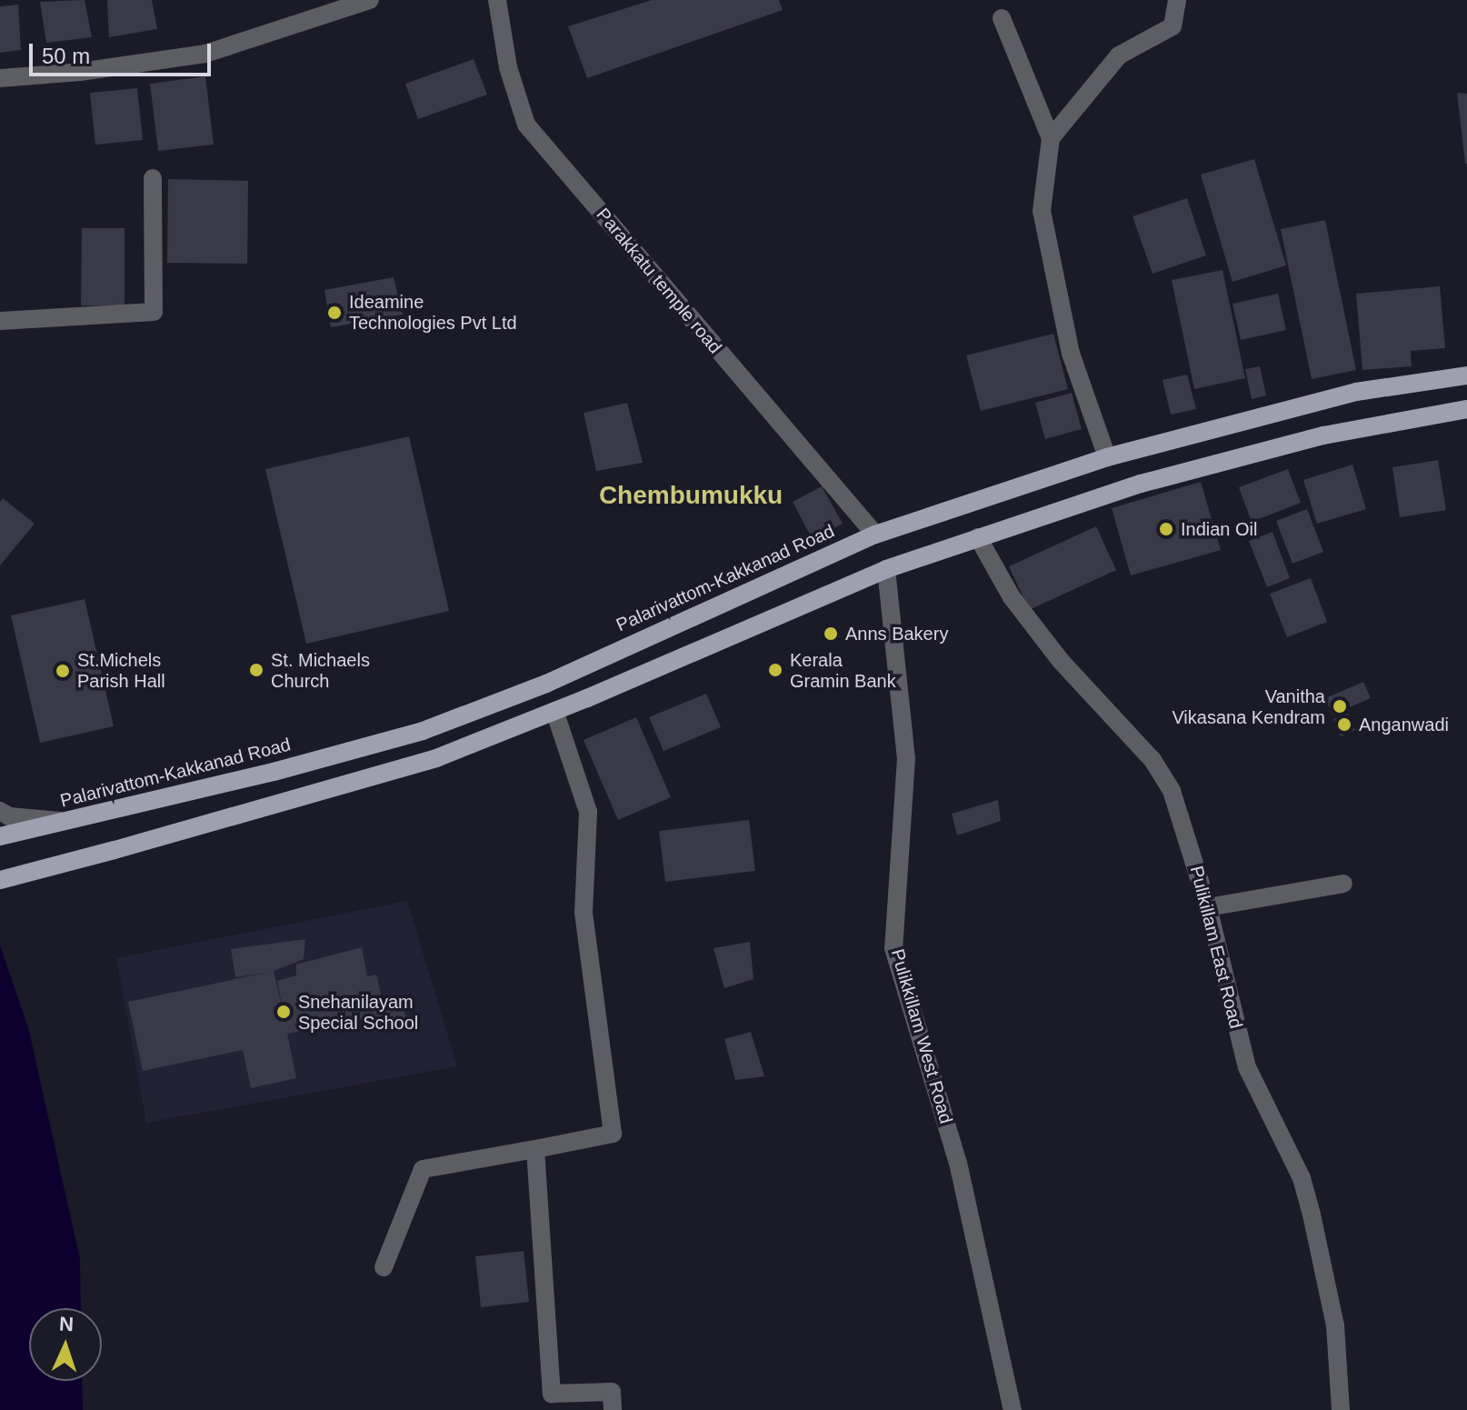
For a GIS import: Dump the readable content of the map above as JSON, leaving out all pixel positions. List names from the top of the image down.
{
  "streets": {
    "main road": ["Palarivattom-Kakkanad Road"],
    "street": ["Parakkatu temple road", "Pulikillam East Road", "Pulikkillam West Road"]
  },
  "crossings": [
    ["Parakkatu temple road", "Palarivattom-Kakkanad Road"]
  ],
  "districts": ["Chembumukku"],
  "places": [
    "Ideamine Technologies Pvt Ltd",
    "Indian Oil",
    "Anns Bakery",
    "St. Michaels Church",
    "Kerala Gramin Bank",
    "St.Michels Parish Hall",
    "Vanitha Vikasana Kendram",
    "Anganwadi",
    "Snehanilayam Special School"
  ],
  "scale_bar": "50 m",
  "north": "top"
}
